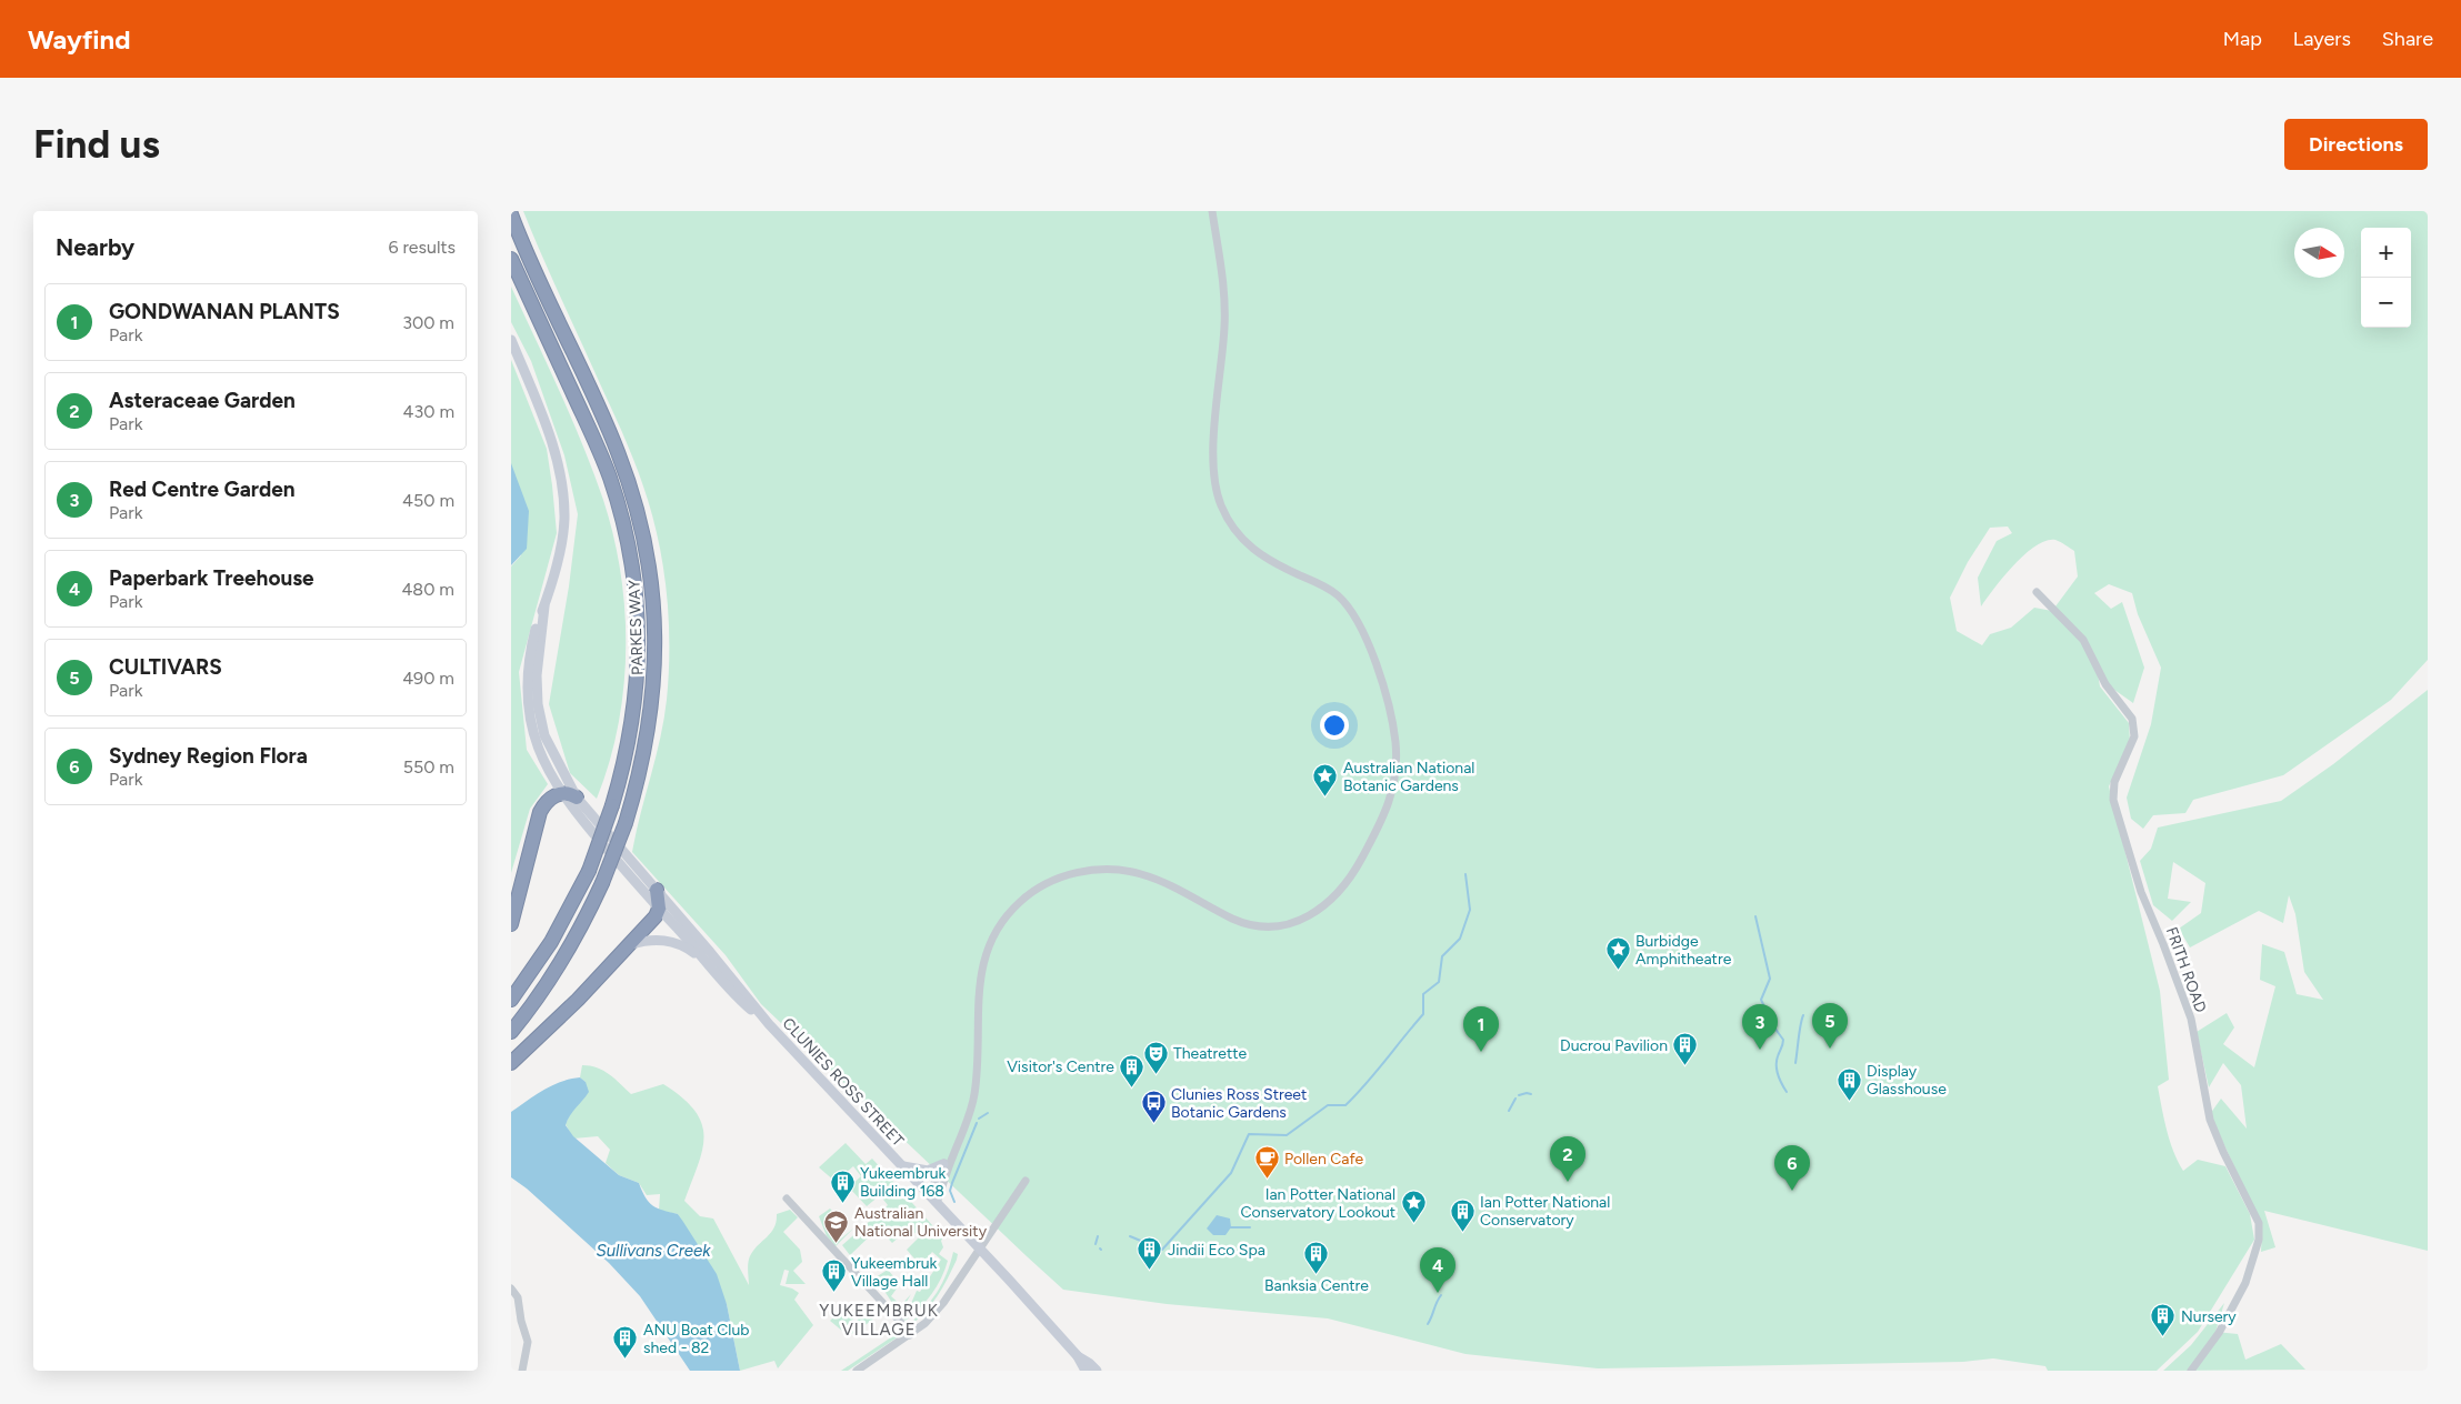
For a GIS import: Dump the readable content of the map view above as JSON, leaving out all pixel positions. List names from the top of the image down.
{
  "streets": {
    "highway": ["PARKES WAY"],
    "street": ["FRITH ROAD", "CLUNIES ROSS STREET"]
  },
  "districts": ["YUKEEMBRUK VILLAGE"],
  "water": ["Sullivans Creek"],
  "places": {
    "place": ["Australian National Botanic Gardens", "Burbidge Amphitheatre", "Ian Potter National Conservatory Lookout"],
    "building": [
      "Ducrou Pavilion",
      "Visitor's Centre",
      "Display Glasshouse",
      "Yukeembruk Building 168",
      "Ian Potter National Conservatory",
      "Jindii Eco Spa",
      "Banksia Centre",
      "Yukeembruk Village Hall",
      "Nursery",
      "ANU Boat Club shed - 82"
    ],
    "theatre": ["Theatrette"],
    "bus stop": ["Clunies Ross Street Botanic Gardens"],
    "cafe": ["Pollen Cafe"],
    "school or university": ["Australian National University"]
  },
  "north": "right",
  "page": {
    "header": "Wayfind",
    "nav": ["Map", "Layers", "Share"],
    "buttons": "Directions",
    "title": "Find us",
    "heading": ["Nearby", "6 results"],
    "map_buttons": ["+", "−"],
    "list": [
      {
        "mark": "1",
        "name": "GONDWANAN PLANTS",
        "note": "Park",
        "value": "300 m"
      },
      {
        "mark": "2",
        "name": "Asteraceae Garden",
        "note": "Park",
        "value": "430 m"
      },
      {
        "mark": "3",
        "name": "Red Centre Garden",
        "note": "Park",
        "value": "450 m"
      },
      {
        "mark": "4",
        "name": "Paperbark Treehouse",
        "note": "Park",
        "value": "480 m"
      },
      {
        "mark": "5",
        "name": "CULTIVARS",
        "note": "Park",
        "value": "490 m"
      },
      {
        "mark": "6",
        "name": "Sydney Region Flora",
        "note": "Park",
        "value": "550 m"
      }
    ],
    "pins": [
      "5",
      "3",
      "1",
      "2",
      "6",
      "4"
    ]
  }
}
